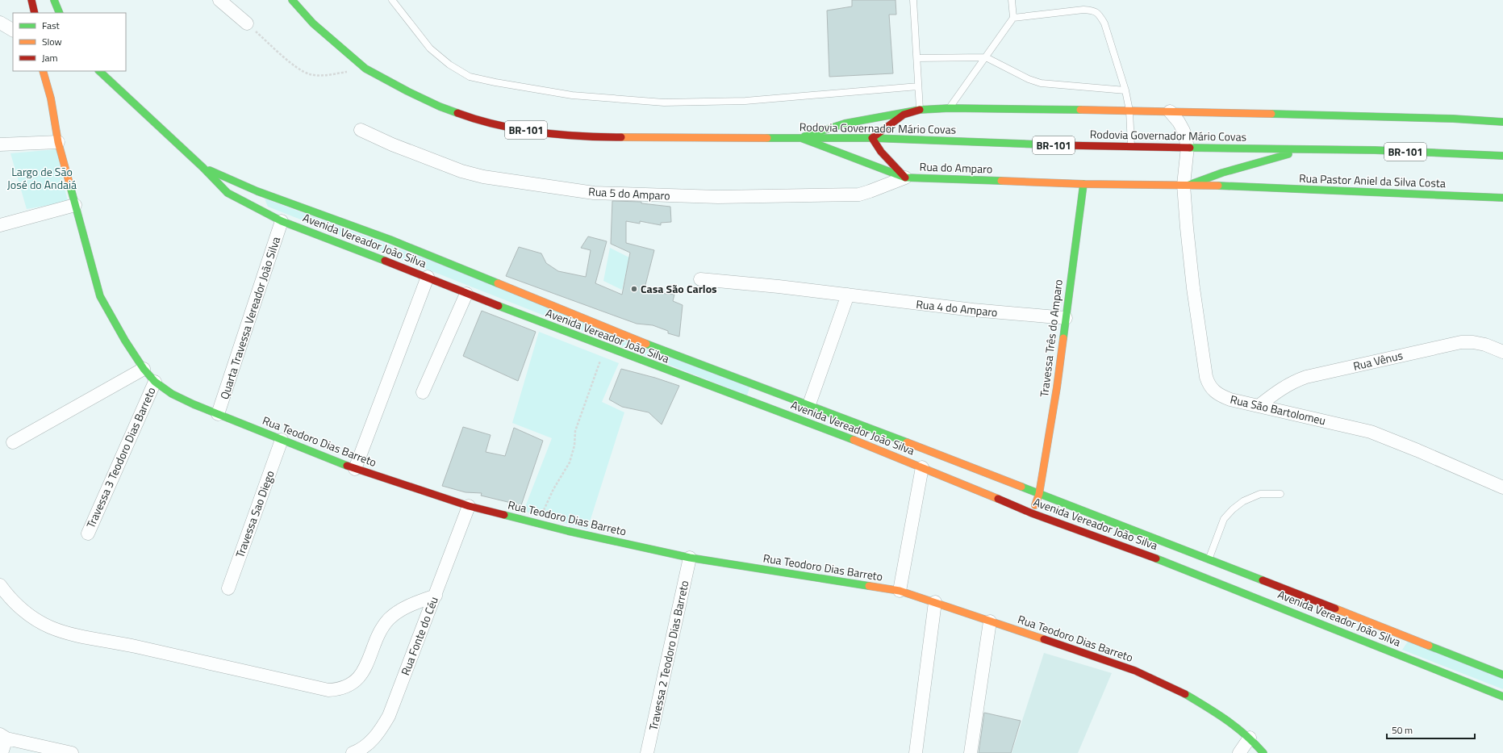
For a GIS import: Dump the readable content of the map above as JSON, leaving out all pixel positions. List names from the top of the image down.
{
  "streets": {
    "main road": [
      "Rodovia Governador Mário Covas",
      "BR-101",
      "Rua do Amparo",
      "Rua Pastor Aniel da Silva Costa",
      "Avenida Vereador João Silva",
      "Travessa Três do Amparo",
      "Rua Teodoro Dias Barreto"
    ],
    "street": [
      "Rua 5 do Amparo",
      "Rua 4 do Amparo",
      "Quarta Travessa Vereador João Silva",
      "Rua Vênus",
      "Rua São Bartolomeu",
      "Travessa 3 Teodoro Dias Barreto",
      "Travessa Sao Diego",
      "Rua Fonte do Céu",
      "Travessa 2 Teodoro Dias Barreto"
    ]
  },
  "crossings": [
    ["Rodovia Governador Mário Covas", "Rua do Amparo"],
    ["Rodovia Governador Mário Covas", "Rua São Bartolomeu"],
    ["Rua do Amparo", "Rua Pastor Aniel da Silva Costa"],
    ["Rua do Amparo", "Rua 5 do Amparo"],
    ["Rua do Amparo", "Travessa Três do Amparo"],
    ["Rua do Amparo", "Rua São Bartolomeu"],
    ["Avenida Vereador João Silva", "Quarta Travessa Vereador João Silva"],
    ["Avenida Vereador João Silva", "Travessa Três do Amparo"],
    ["Rua 4 do Amparo", "Travessa Três do Amparo"],
    ["Quarta Travessa Vereador João Silva", "Rua Teodoro Dias Barreto"],
    ["Rua Vênus", "Rua São Bartolomeu"],
    ["Rua Teodoro Dias Barreto", "Travessa 3 Teodoro Dias Barreto"],
    ["Rua Teodoro Dias Barreto", "Travessa Sao Diego"],
    ["Rua Teodoro Dias Barreto", "Rua Fonte do Céu"],
    ["Rua Teodoro Dias Barreto", "Travessa 2 Teodoro Dias Barreto"]
  ],
  "parks": ["Largo de São José do Andaiá"],
  "places": ["Casa São Carlos"],
  "legend": ["Fast", "Slow", "Jam"],
  "scale_bar": "50 m"
}
